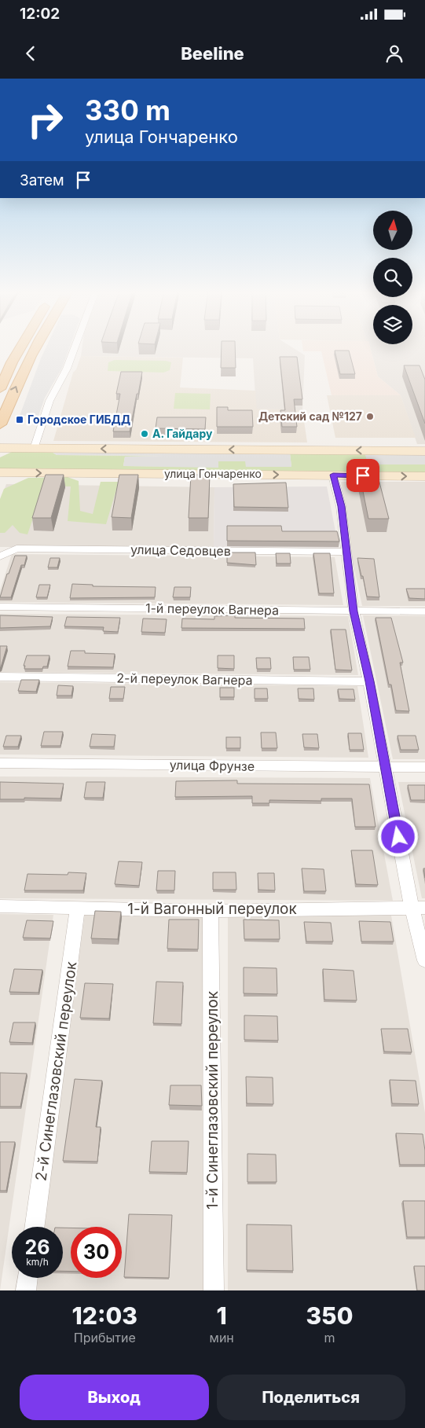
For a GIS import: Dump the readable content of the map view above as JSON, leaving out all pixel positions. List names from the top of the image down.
{
  "streets": {
    "street": [
      "улица Гончаренко",
      "улица Седовцев",
      "1-й переулок Вагнера",
      "2-й переулок Вагнера",
      "улица Фрунзе",
      "1-й Вагонный переулок",
      "2-й Синеглазовский переулок",
      "1-й Синеглазовский переулок"
    ]
  },
  "crossings": [
    ["1-й Вагонный переулок", "2-й Синеглазовский переулок"],
    ["1-й Вагонный переулок", "1-й Синеглазовский переулок"]
  ],
  "places": {
    "other": ["Детский сад №127", "А. Гайдару"],
    "transit": ["Городское ГИБДД"]
  },
  "north": "top",
  "page": {
    "status": "12:02",
    "header": "Beeline",
    "turn": ["330 m", "улица Гончаренко"],
    "then": "Затем",
    "speed": "26 km/h",
    "limit": "30",
    "eta": [
      "12:03",
      "Прибытие",
      "1",
      "мин",
      "350",
      "m"
    ],
    "buttons": ["Выход", "Поделиться"]
  }
}
